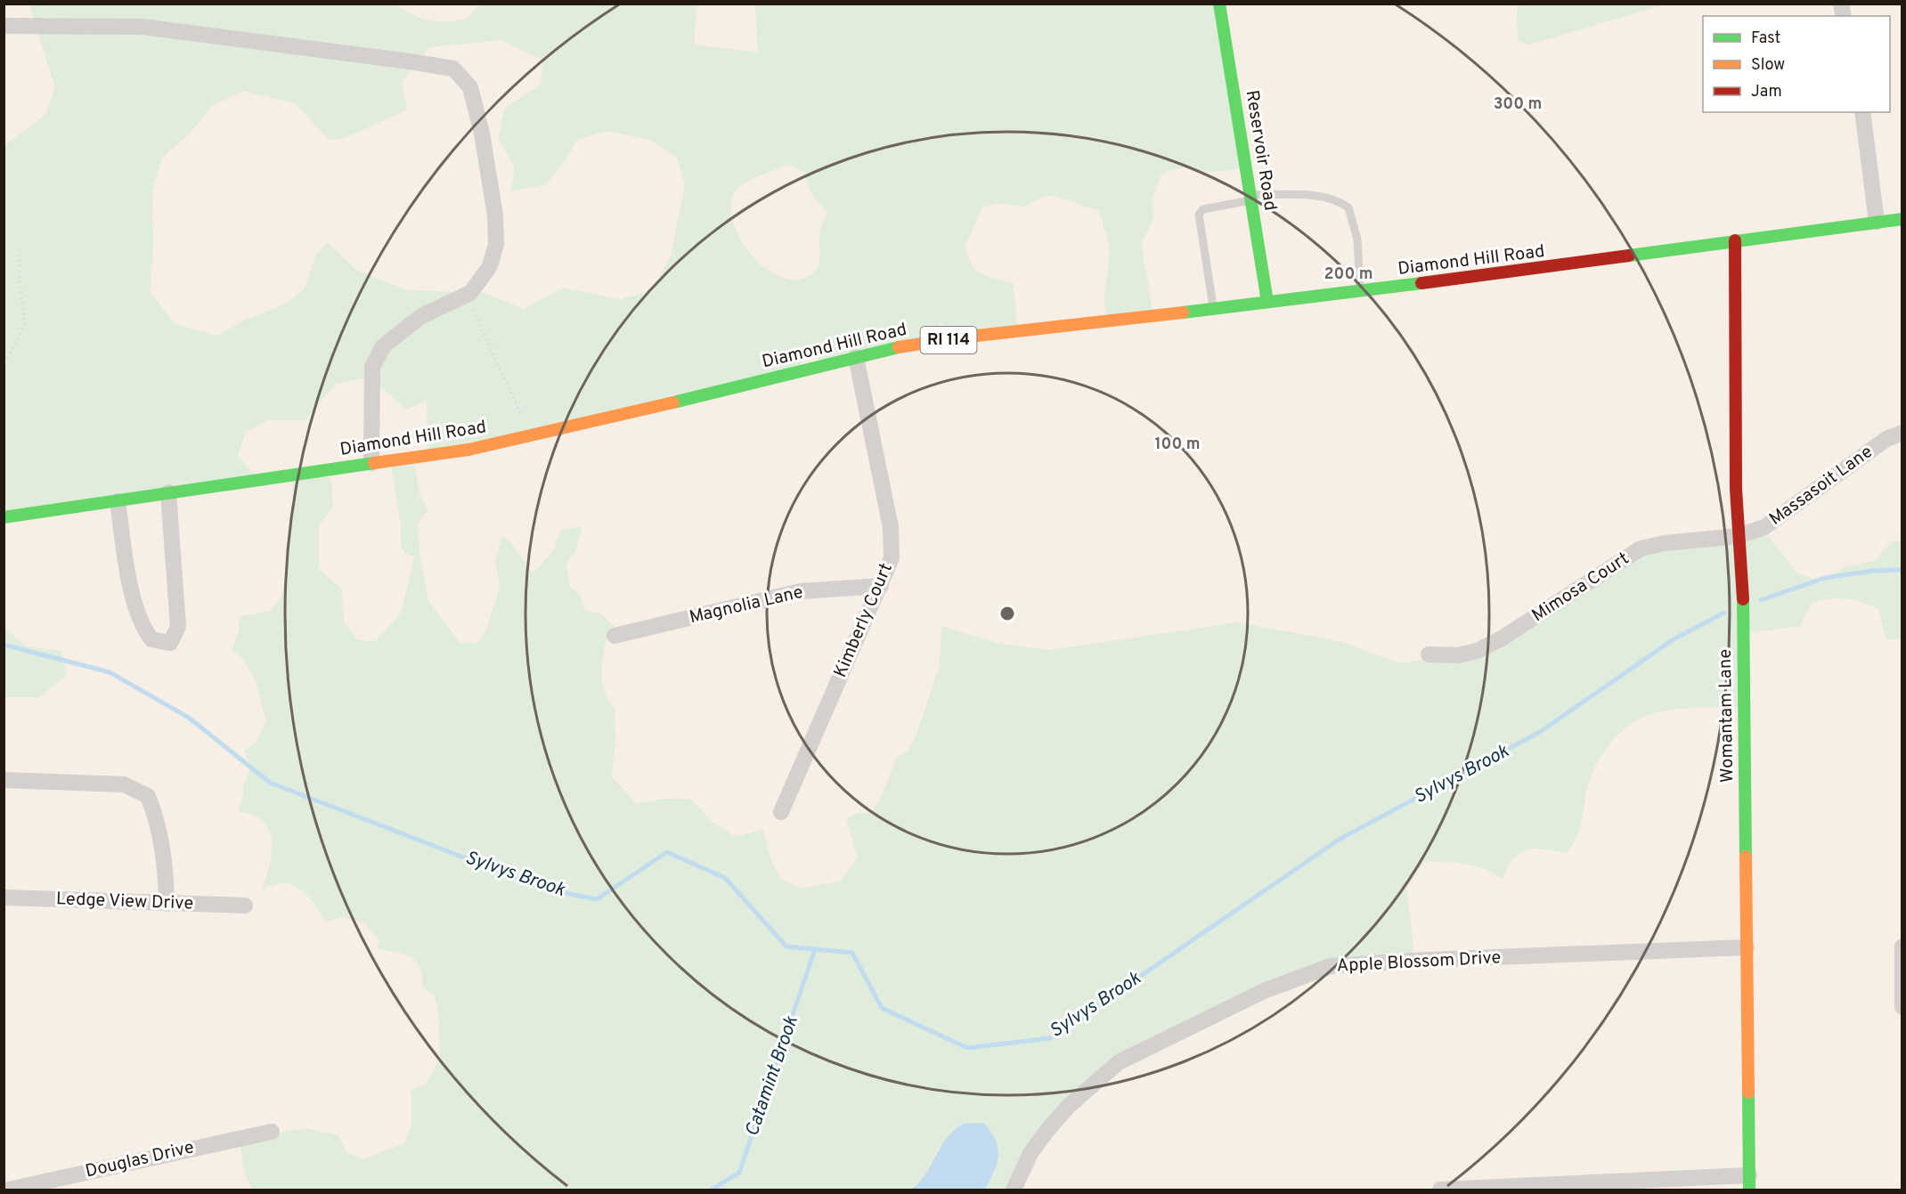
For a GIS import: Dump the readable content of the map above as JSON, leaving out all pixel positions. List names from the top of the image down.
{
  "streets": {
    "main road": [
      "Reservoir Road",
      "Diamond Hill Road",
      "RI 114",
      "Womantam Lane"
    ],
    "street": [
      "Massasoit Lane",
      "Mimosa Court",
      "Magnolia Lane",
      "Kimberly Court",
      "Ledge View Drive",
      "Apple Blossom Drive",
      "Douglas Drive"
    ]
  },
  "crossings": [
    ["Reservoir Road", "Diamond Hill Road"],
    ["Diamond Hill Road", "Kimberly Court"],
    ["Diamond Hill Road", "Womantam Lane"],
    ["Massasoit Lane", "Mimosa Court"],
    ["Massasoit Lane", "Womantam Lane"],
    ["Mimosa Court", "Womantam Lane"],
    ["Magnolia Lane", "Kimberly Court"],
    ["Womantam Lane", "Apple Blossom Drive"]
  ],
  "water": ["Sylvys Brook", "Catamint Brook"],
  "legend": ["Fast", "Slow", "Jam"],
  "rings": ["300 m", "200 m", "100 m"]
}
